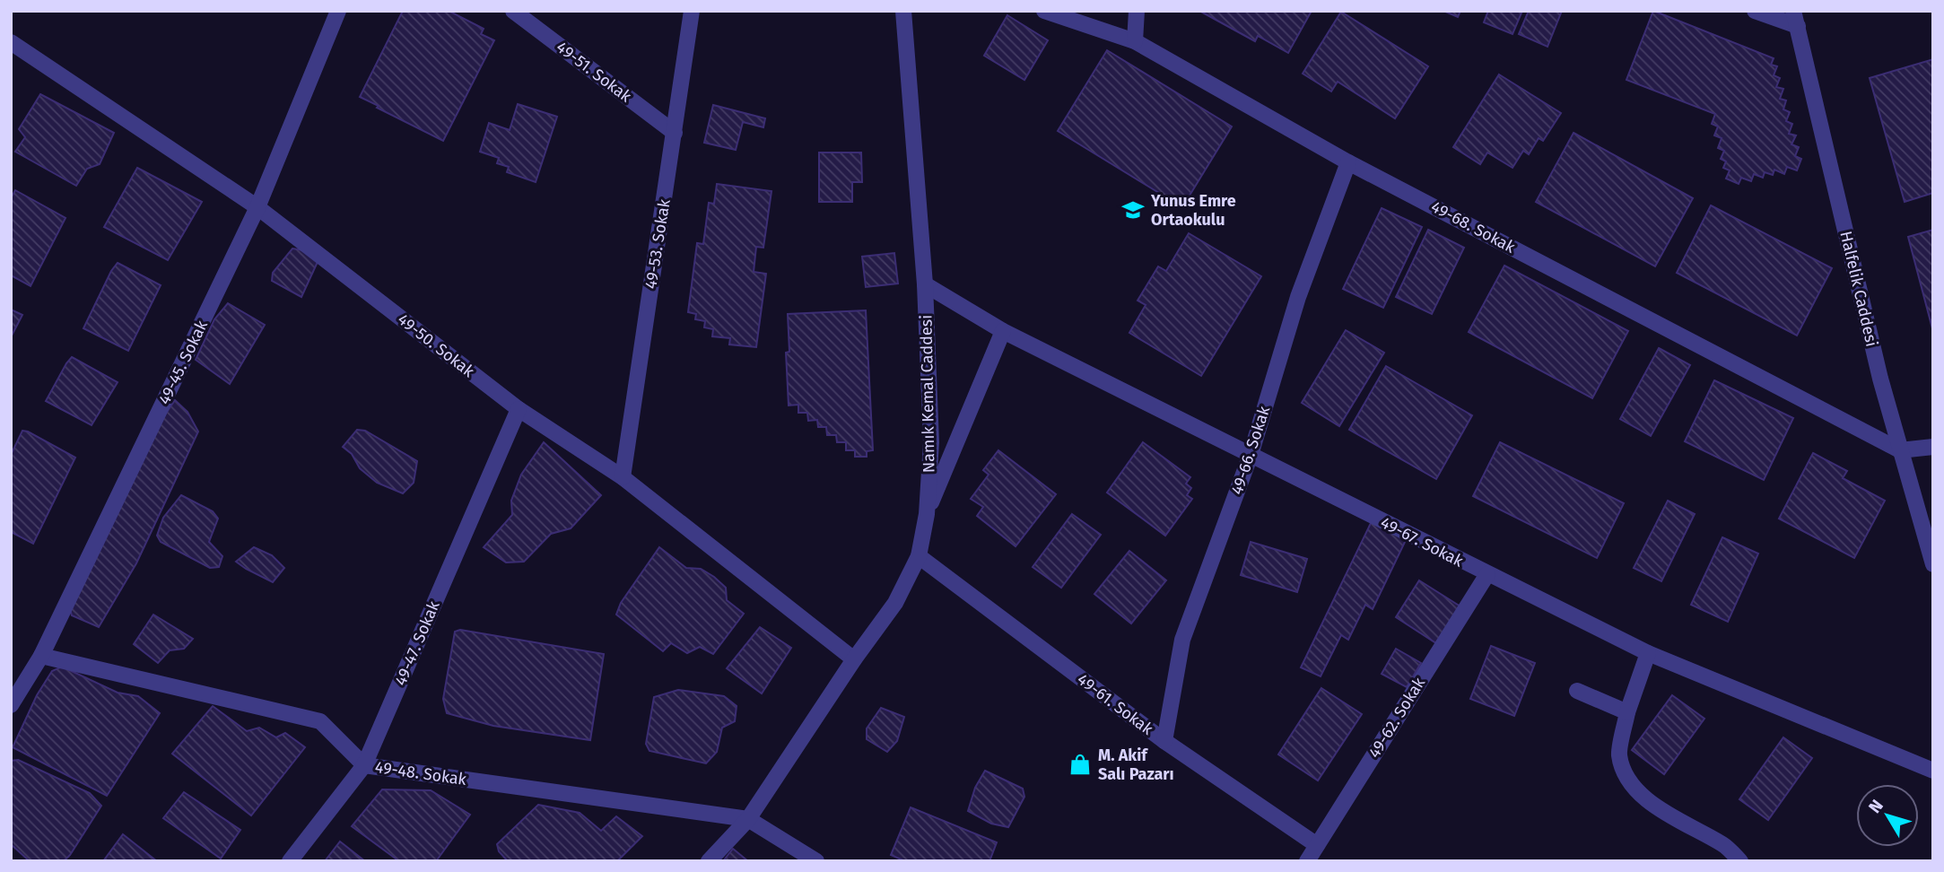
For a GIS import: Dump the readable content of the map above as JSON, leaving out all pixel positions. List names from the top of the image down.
{
  "streets": {
    "street": [
      "49-51. Sokak",
      "49-68. Sokak",
      "49-53. Sokak",
      "Halfelik Caddesi",
      "49-50. Sokak",
      "49-45. Sokak",
      "Namık Kemal Caddesi",
      "49-66. Sokak",
      "49-67. Sokak",
      "49-47. Sokak",
      "49-61. Sokak",
      "49-62. Sokak",
      "49-48. Sokak"
    ]
  },
  "crossings": [
    ["49-51. Sokak", "49-53. Sokak"],
    ["49-68. Sokak", "Halfelik Caddesi"],
    ["49-68. Sokak", "49-66. Sokak"],
    ["49-53. Sokak", "49-50. Sokak"],
    ["49-50. Sokak", "49-45. Sokak"],
    ["49-50. Sokak", "Namık Kemal Caddesi"],
    ["49-50. Sokak", "49-47. Sokak"],
    ["49-45. Sokak", "49-48. Sokak"],
    ["Namık Kemal Caddesi", "49-67. Sokak"],
    ["Namık Kemal Caddesi", "49-61. Sokak"],
    ["Namık Kemal Caddesi", "49-48. Sokak"],
    ["49-66. Sokak", "49-67. Sokak"],
    ["49-66. Sokak", "49-61. Sokak"],
    ["49-67. Sokak", "49-62. Sokak"],
    ["49-47. Sokak", "49-48. Sokak"],
    ["49-61. Sokak", "49-62. Sokak"]
  ],
  "places": {
    "school or university": ["Yunus Emre Ortaokulu"],
    "shop": ["M. Akif Salı Pazarı"]
  },
  "north": "top left"
}
